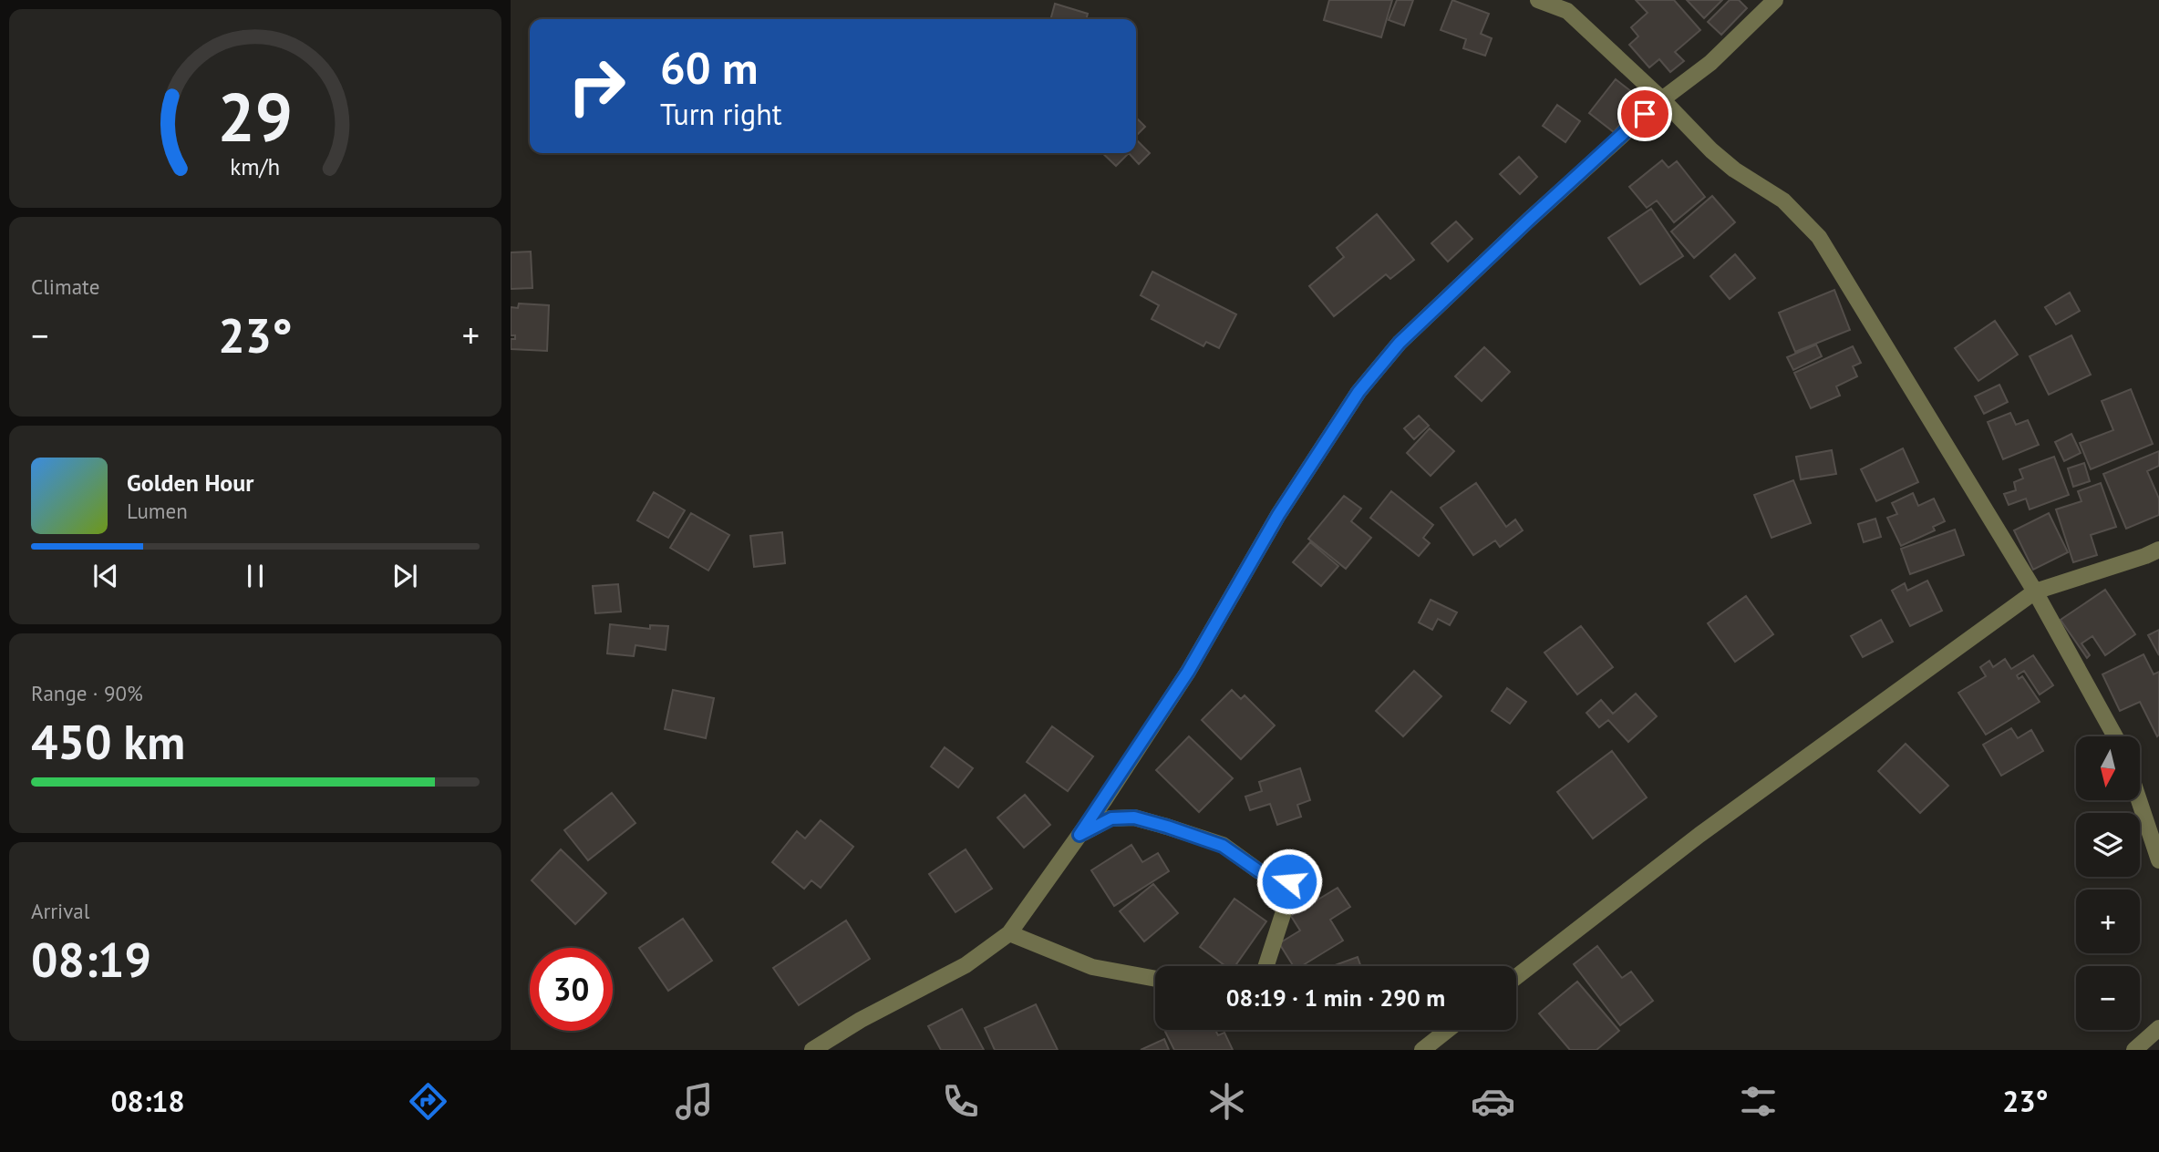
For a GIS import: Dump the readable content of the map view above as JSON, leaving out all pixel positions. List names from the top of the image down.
{
  "north": "bottom",
  "page": {
    "turn": ["60 m", "Turn right"],
    "tile": [
      "Climate",
      ["Range · 90%", "450 km"],
      ["Arrival", "08:19"]
    ],
    "heat": ["−", "23°", "+"],
    "song": ["Golden Hour", "Lumen"],
    "map_buttons": ["+", "−"],
    "limit": "30",
    "trip": "08:19 · 1 min · 290 m",
    "tabs": ["08:18", "23°"],
    "gauge": ["29", "km/h"]
  }
}
